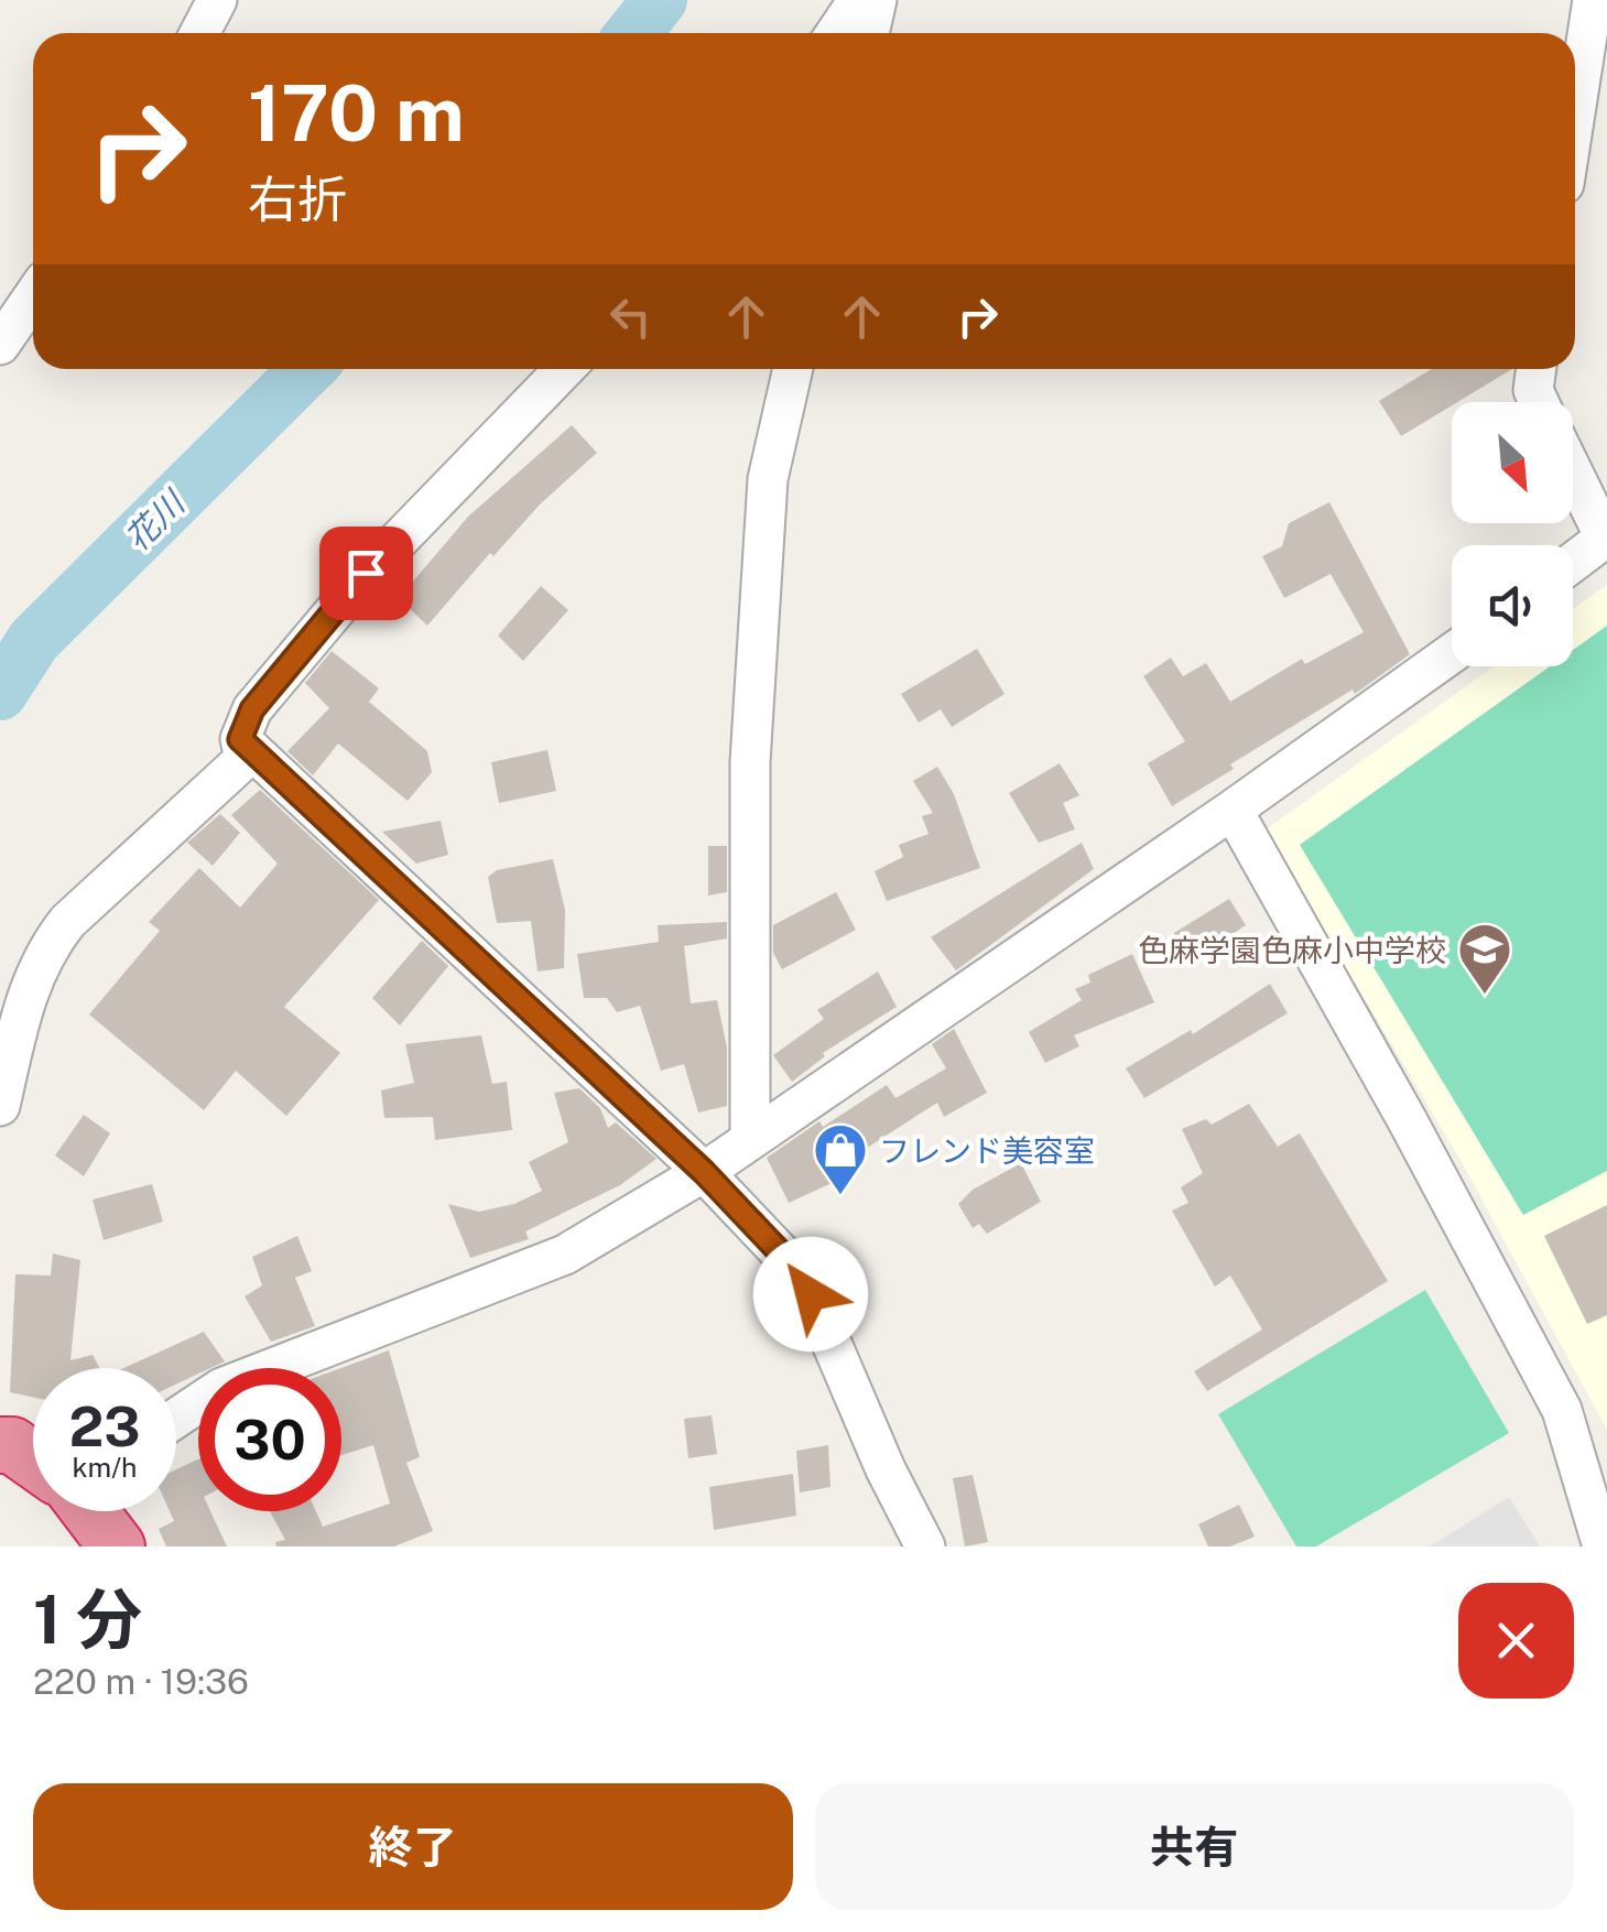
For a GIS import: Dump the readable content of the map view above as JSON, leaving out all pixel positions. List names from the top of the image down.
{
  "water": ["花川"],
  "places": {
    "school or university": ["色麻学園色麻小中学校"],
    "shop": ["フレンド美容室"]
  },
  "north": "bottom right",
  "page": {
    "turn": ["170 m", "右折"],
    "speed": "23 km/h",
    "limit": "30",
    "heading": ["1 分", "220 m · 19:36"],
    "buttons": ["終了", "共有"]
  }
}
